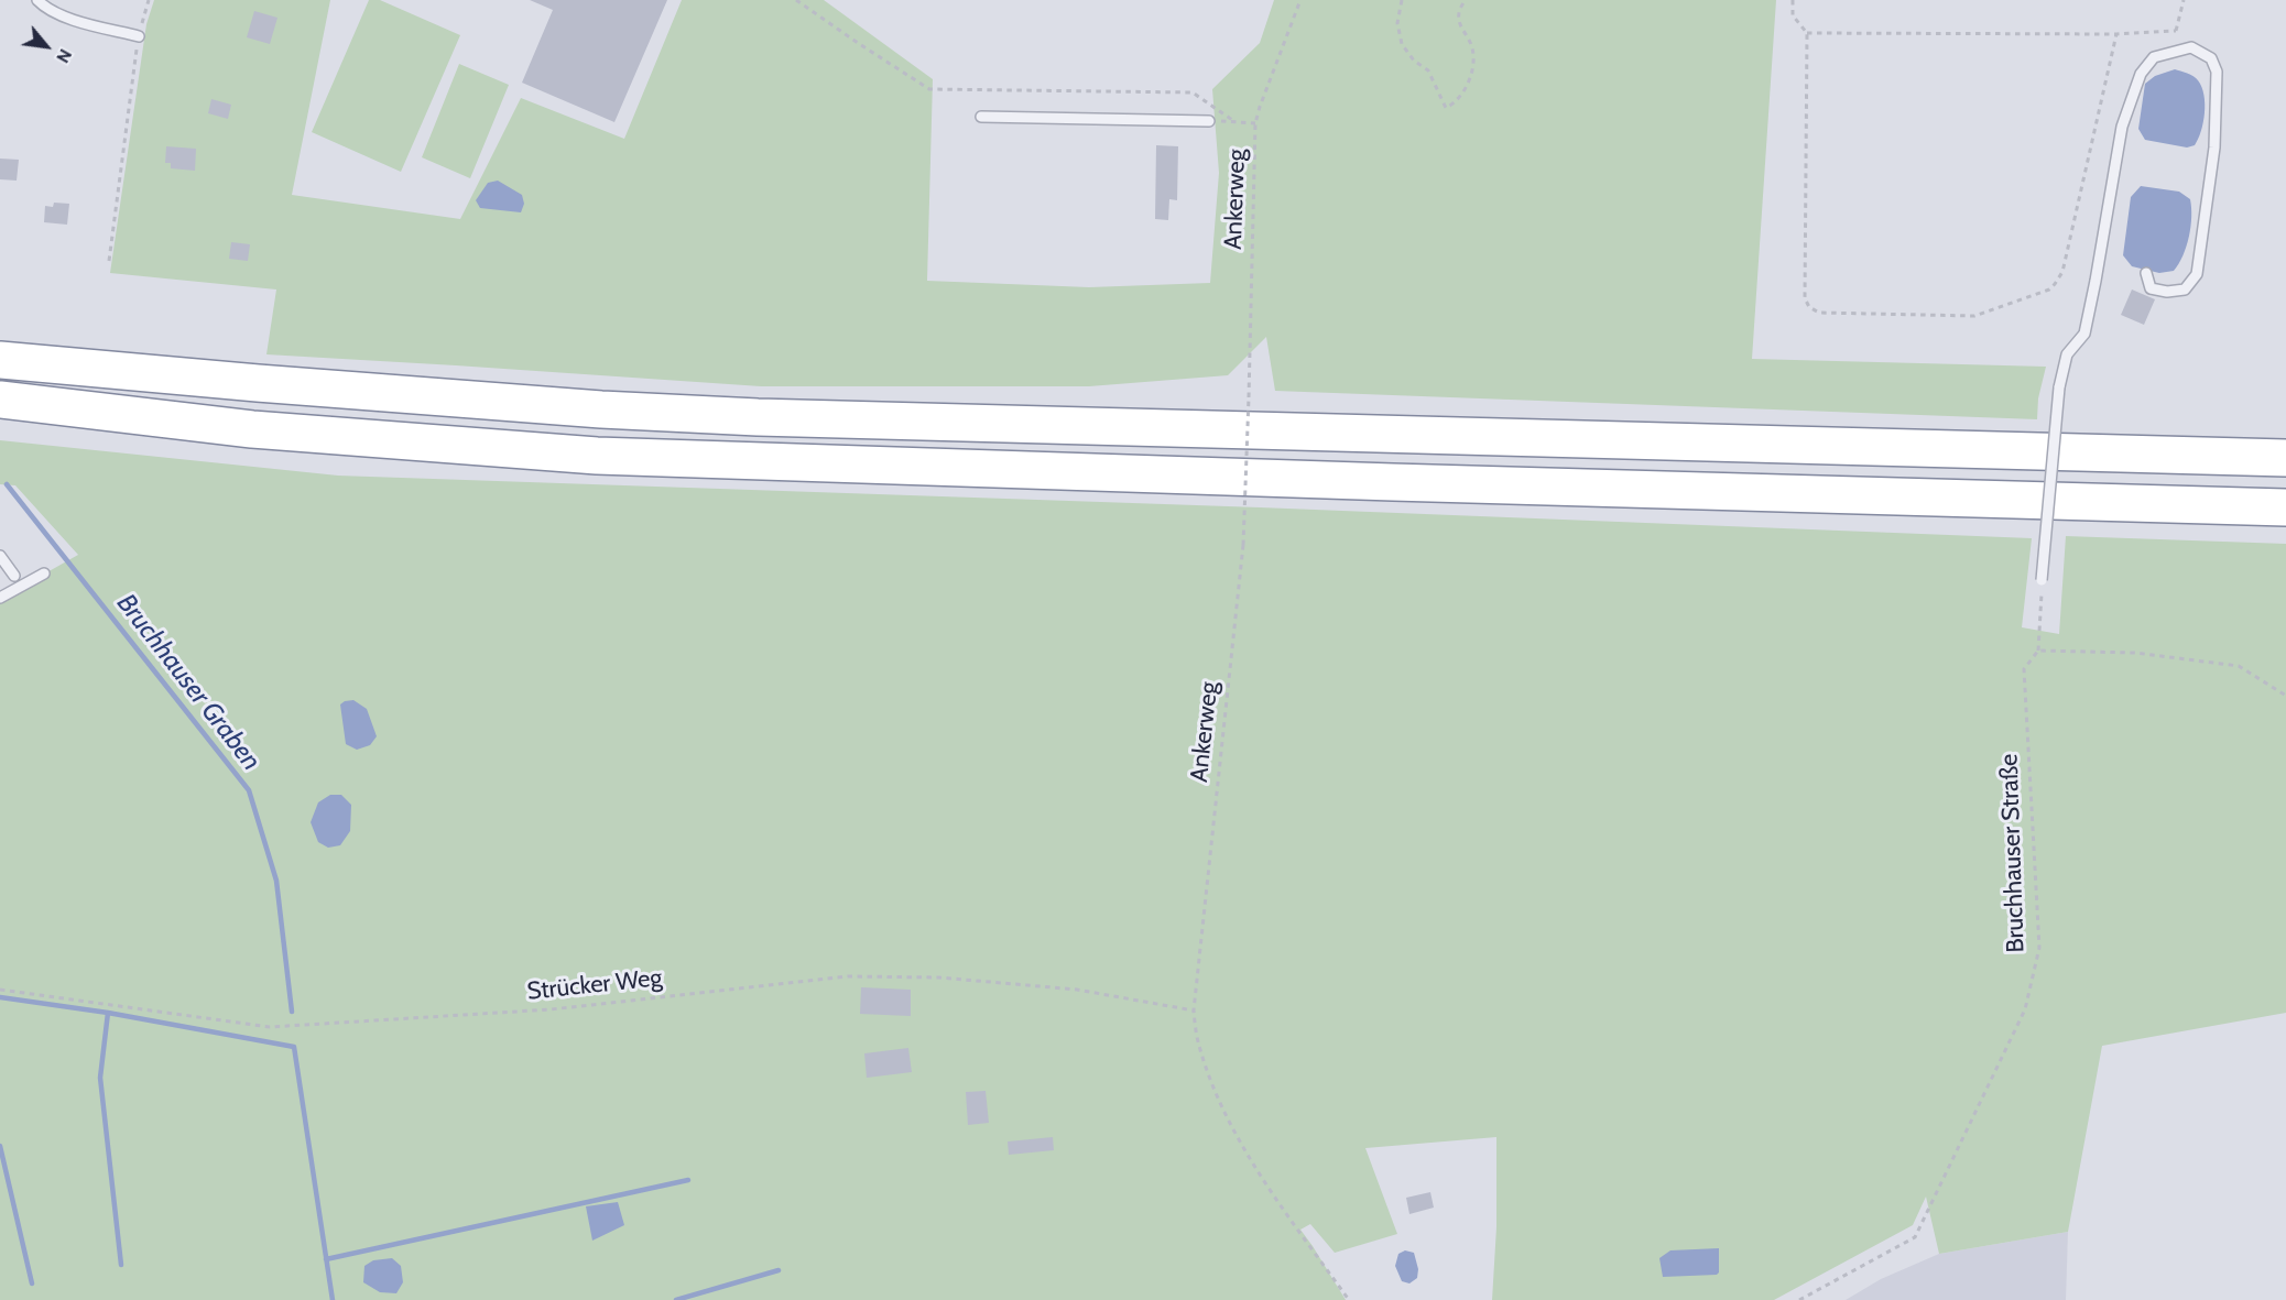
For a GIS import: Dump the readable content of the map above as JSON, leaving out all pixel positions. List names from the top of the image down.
{
  "streets": {
    "path": ["Ankerweg", "Bruchhauser Straße", "Strücker Weg"]
  },
  "crossings": [
    ["Ankerweg", "Strücker Weg"]
  ],
  "water": ["Bruchhauser Graben"],
  "north": "bottom right"
}
